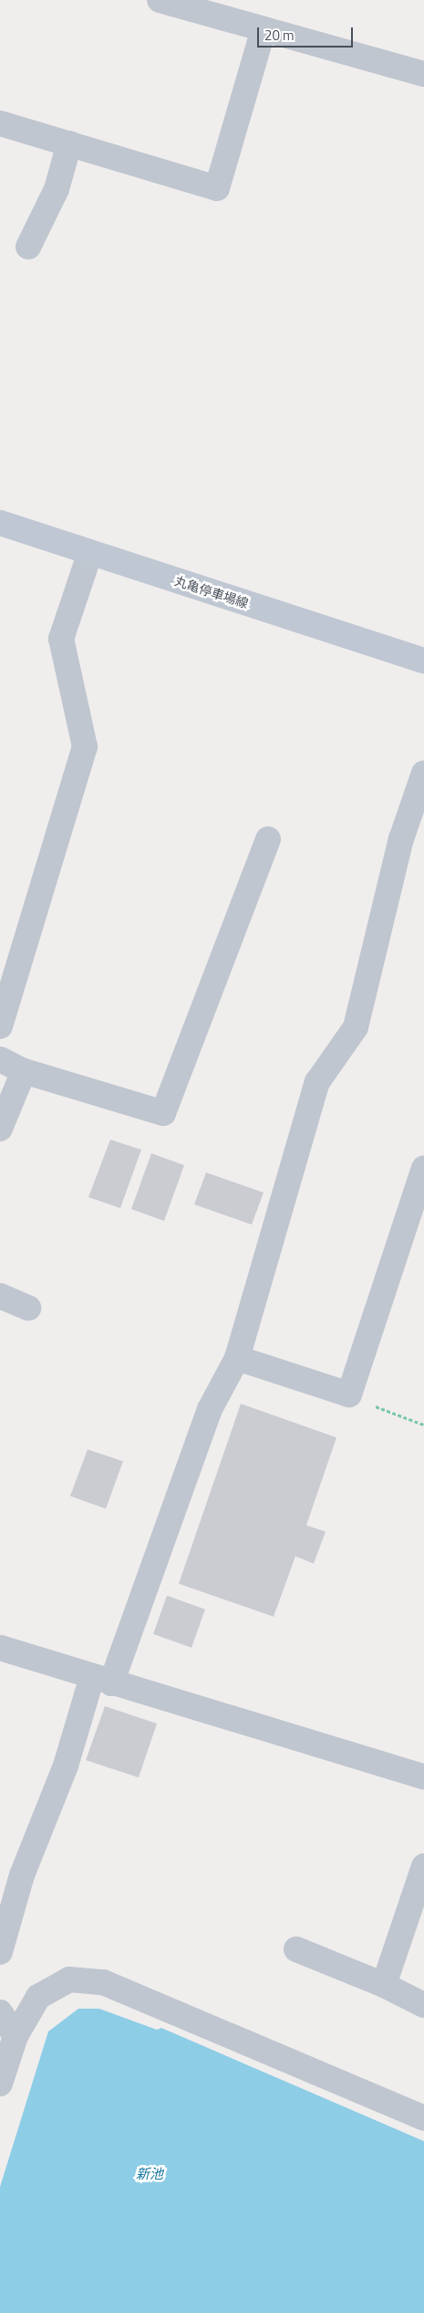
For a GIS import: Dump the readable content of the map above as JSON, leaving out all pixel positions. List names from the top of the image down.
{
  "streets": {
    "main road": ["丸亀停車場線"]
  },
  "water": ["新池"],
  "scale_bar": "20 m"
}
